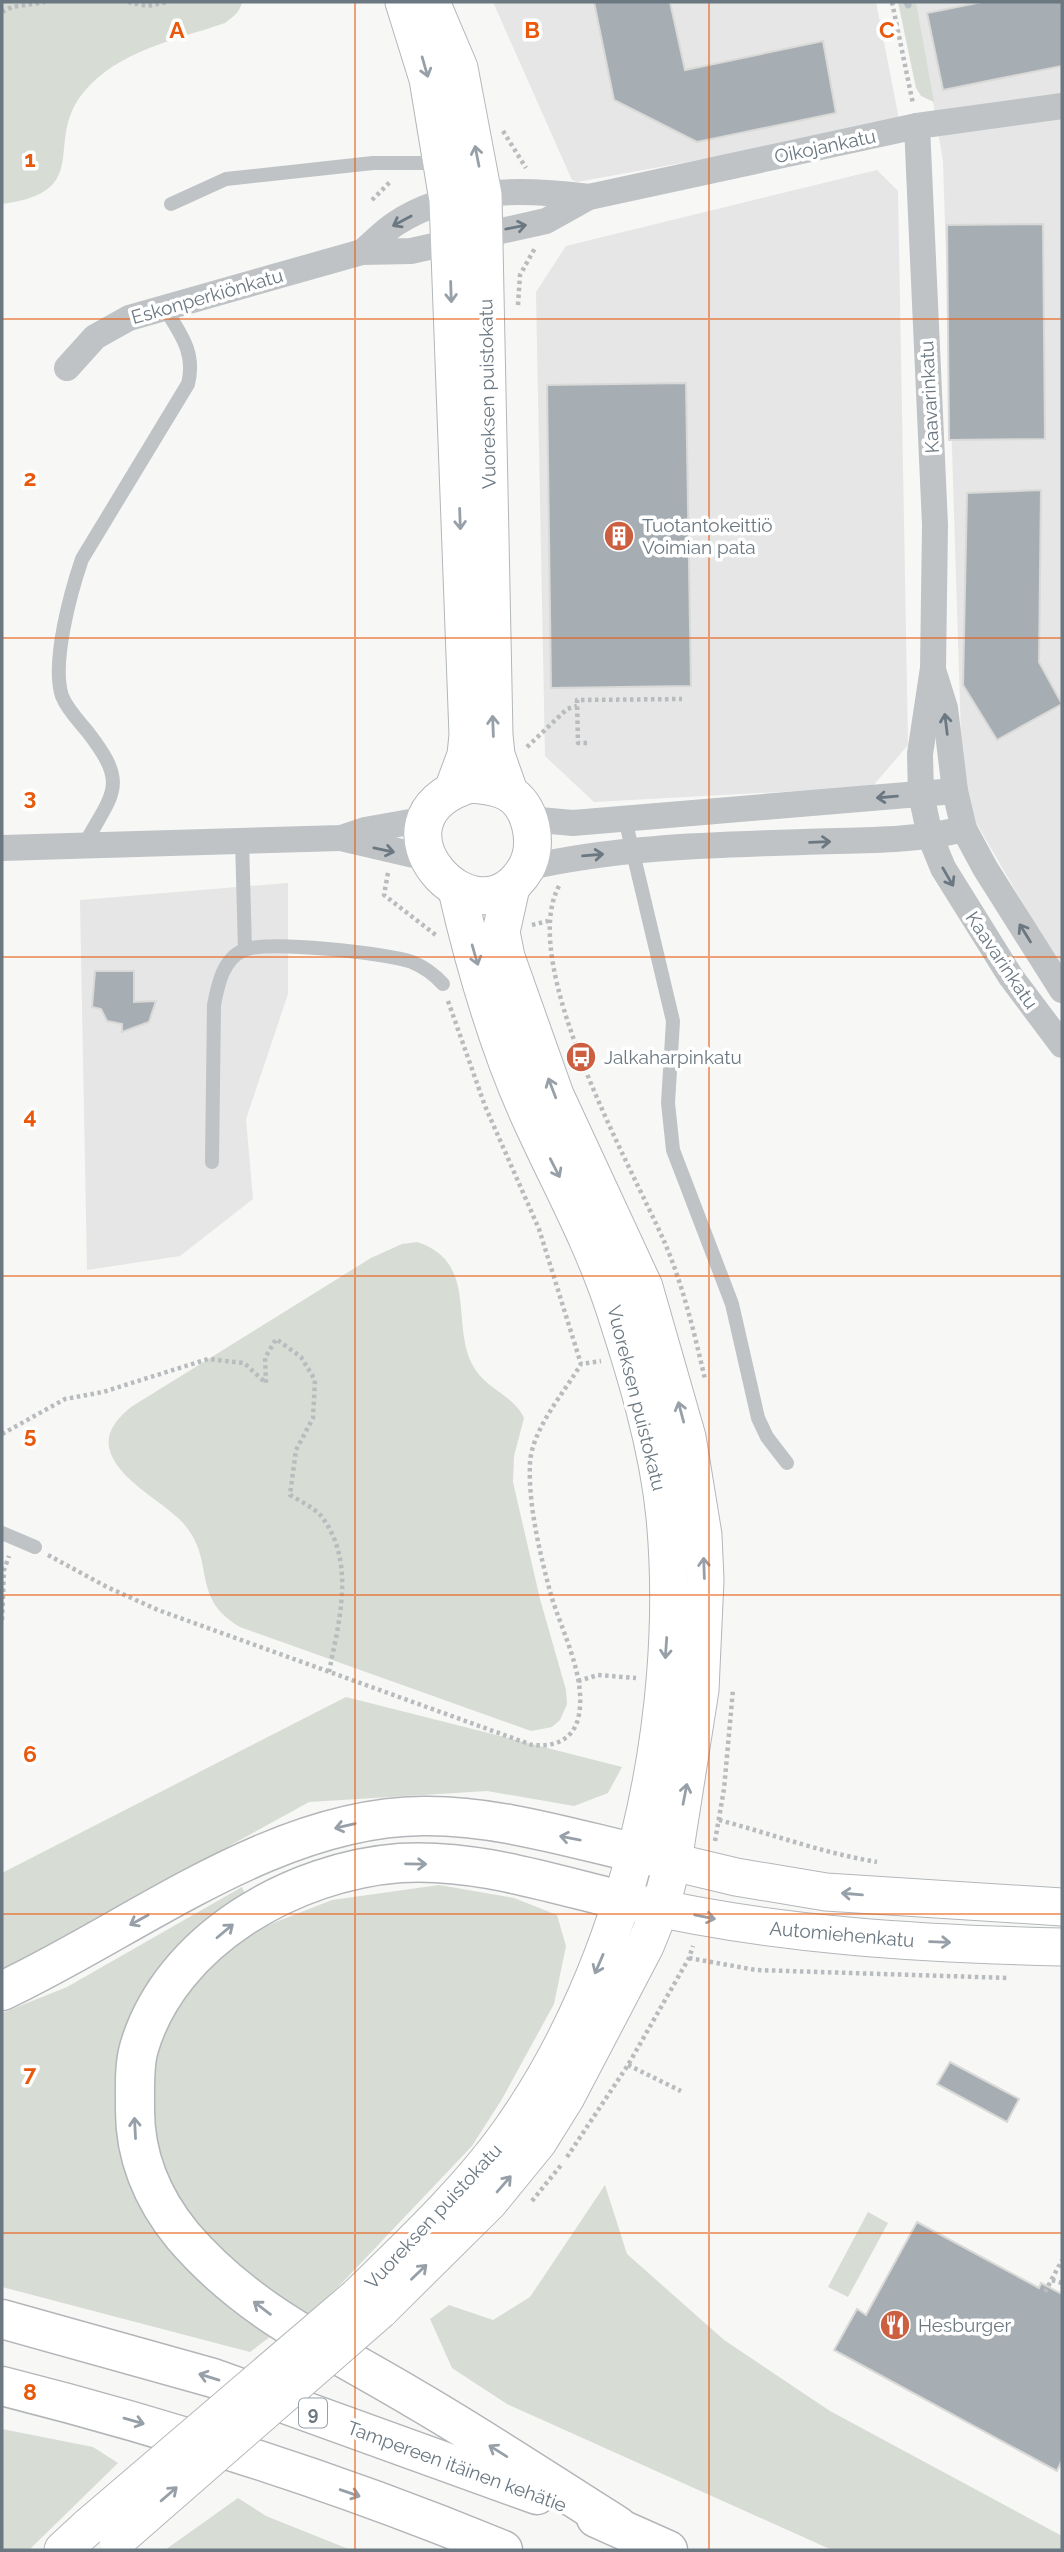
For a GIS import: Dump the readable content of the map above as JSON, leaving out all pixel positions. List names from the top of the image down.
{
  "streets": {
    "highway": ["9", "Tampereen itäinen kehätie"],
    "main road": ["Vuoreksen puistokatu", "Automiehenkatu"],
    "street": ["Oikojankatu", "Eskonperkiönkatu", "Kaavarinkatu"]
  },
  "crossings": [
    ["Oikojankatu", "Eskonperkiönkatu"],
    ["Oikojankatu", "Vuoreksen puistokatu"],
    ["Oikojankatu", "Kaavarinkatu"],
    ["Eskonperkiönkatu", "Vuoreksen puistokatu"],
    ["Vuoreksen puistokatu", "Automiehenkatu"]
  ],
  "places": {
    "building": ["Tuotantokeittiö Voimian pata"],
    "bus stop": ["Jalkaharpinkatu"],
    "restaurant": ["Hesburger"]
  },
  "grid": {
    "columns": ["A", "B", "C"],
    "rows": [
      "1",
      "2",
      "3",
      "4",
      "5",
      "6",
      "7",
      "8"
    ]
  }
}
